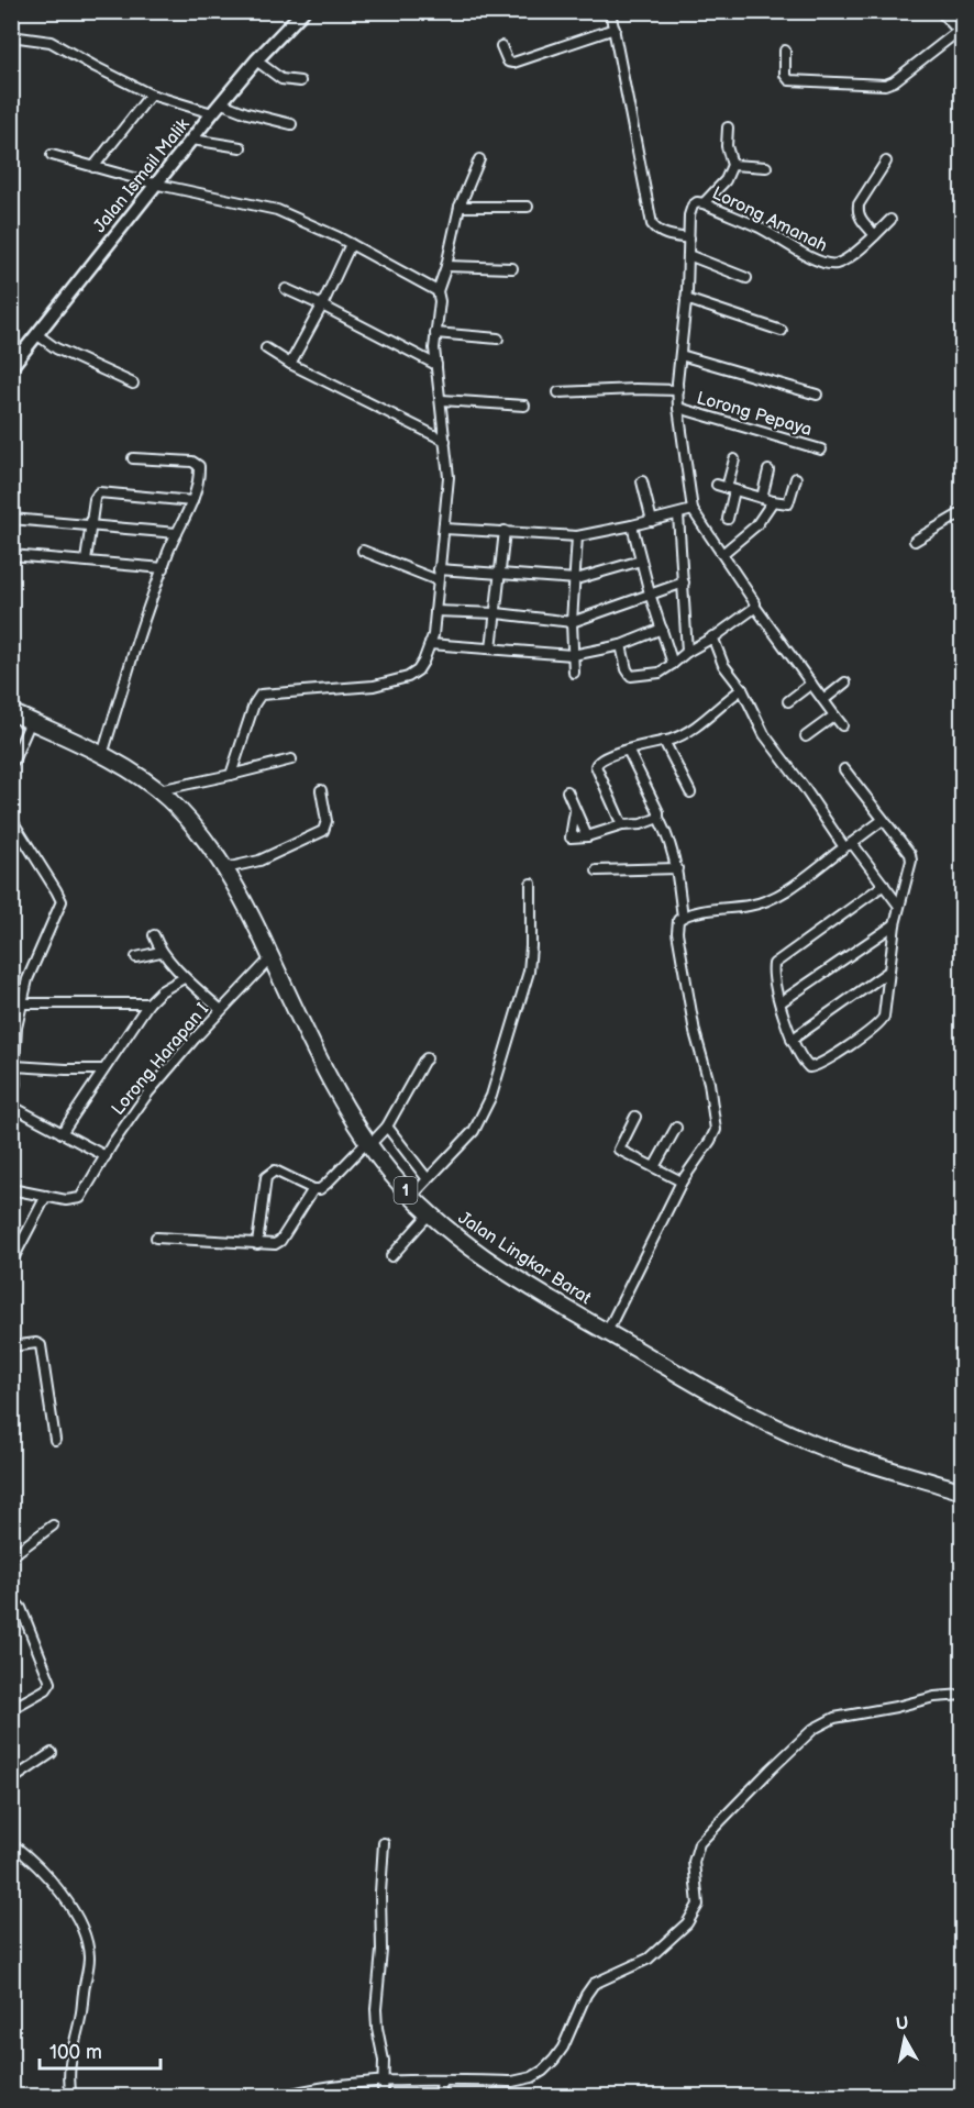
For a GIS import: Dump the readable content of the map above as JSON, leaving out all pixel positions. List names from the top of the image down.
{
  "streets": {
    "highway": ["1", "Jalan Lingkar Barat"],
    "main road": ["Jalan Ismail Malik"],
    "street": ["Lorong Amanah", "Lorong Pepaya", "Lorong Harapan I"]
  },
  "crossings": [
    ["Lorong Harapan I", "Jalan Lingkar Barat"]
  ],
  "scale_bar": "100 m",
  "north": "top"
}
